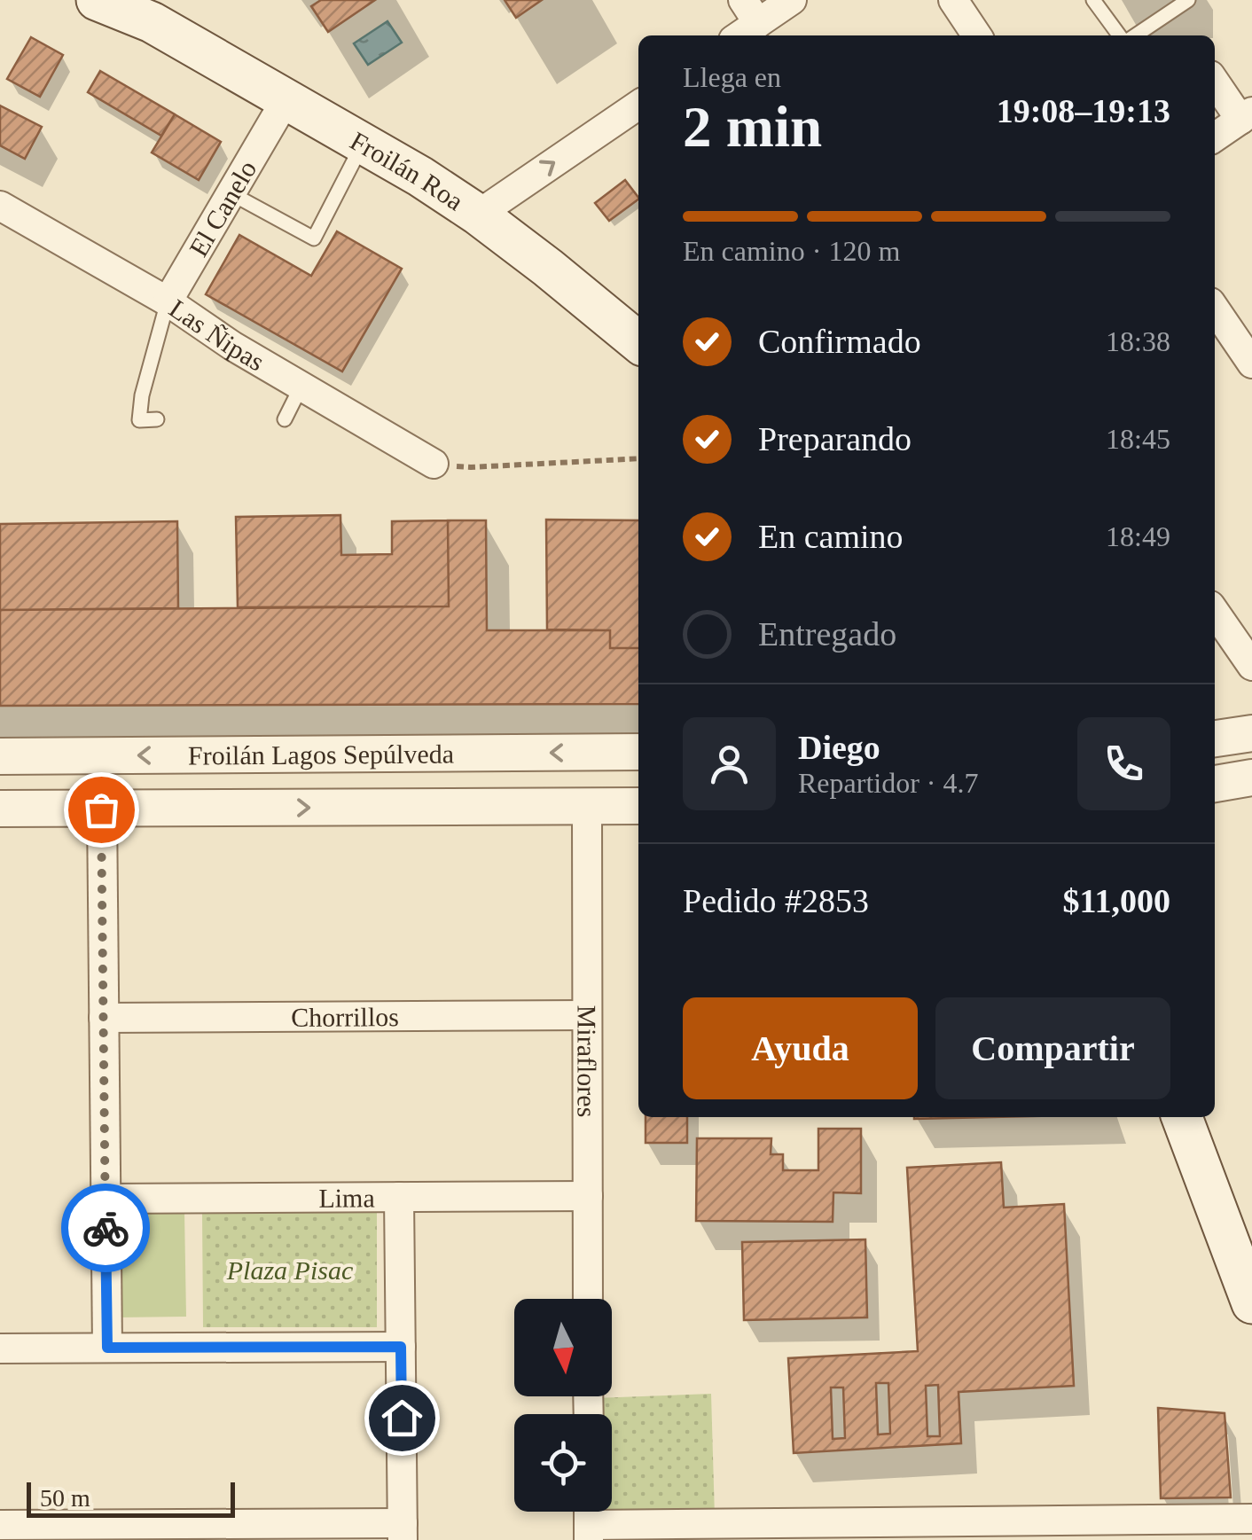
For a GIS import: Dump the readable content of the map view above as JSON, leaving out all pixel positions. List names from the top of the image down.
{
  "streets": {
    "main road": ["Froilán Roa"],
    "street": [
      "El Canelo",
      "Las Ñipas",
      "Froilán Lagos Sepúlveda",
      "Chorrillos",
      "Miraflores",
      "Lima"
    ]
  },
  "crossings": [
    ["Froilán Roa", "El Canelo"],
    ["El Canelo", "Las Ñipas"],
    ["Froilán Lagos Sepúlveda", "Miraflores"],
    ["Chorrillos", "Miraflores"],
    ["Miraflores", "Lima"]
  ],
  "parks": ["Plaza Pisac"],
  "scale_bar": "50 m",
  "north": "bottom",
  "page": {
    "heading": ["2 min", "Llega en", "19:08–19:13"],
    "panel": [
      "Diego",
      "Repartidor · 4.7",
      "Pedido #2853",
      "$11,000"
    ],
    "bar": "En camino · 120 m",
    "list": [
      ["Confirmado", "18:38"],
      ["Preparando", "18:45"],
      ["En camino", "18:49"],
      "Entregado"
    ],
    "buttons": ["Ayuda", "Compartir"],
    "scale": "50 m"
  }
}
